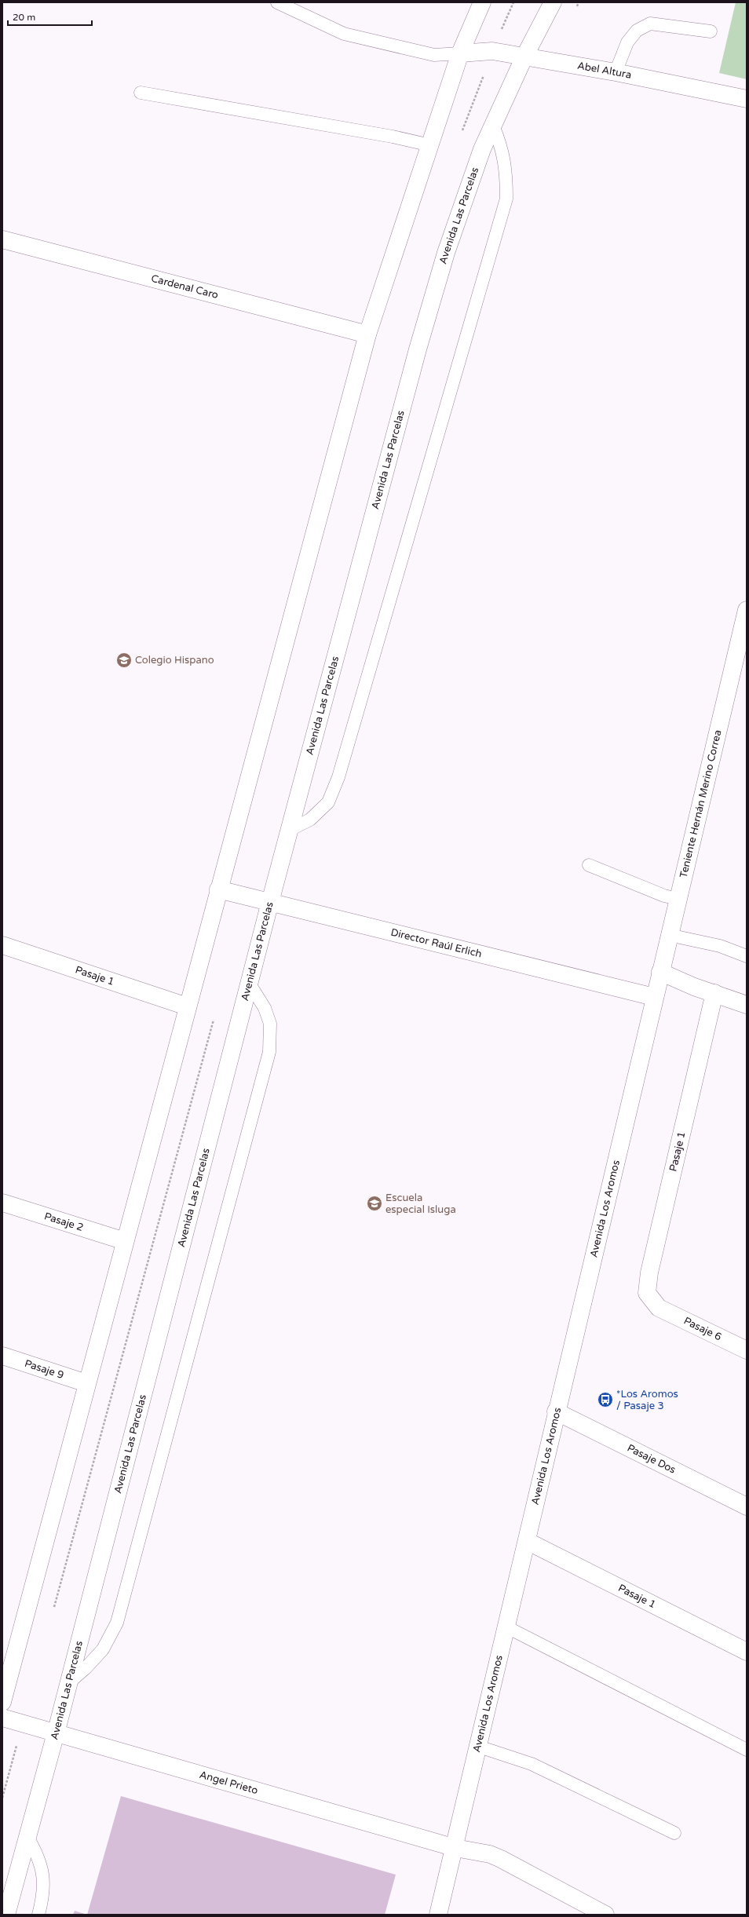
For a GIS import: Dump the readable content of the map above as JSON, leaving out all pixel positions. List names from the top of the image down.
{
  "streets": {
    "street": [
      "Abel Altura",
      "Avenida Las Parcelas",
      "Cardenal Caro",
      "Teniente Hernán Merino Correa",
      "Director Raúl Erlich",
      "Pasaje 1",
      "Avenida Los Aromos",
      "Pasaje 2",
      "Pasaje 6",
      "Pasaje 9",
      "Pasaje Dos",
      "Angel Prieto"
    ]
  },
  "crossings": [
    ["Abel Altura", "Avenida Las Parcelas"],
    ["Avenida Las Parcelas", "Director Raúl Erlich"],
    ["Avenida Las Parcelas", "Angel Prieto"],
    ["Teniente Hernán Merino Correa", "Director Raúl Erlich"],
    ["Teniente Hernán Merino Correa", "Avenida Los Aromos"],
    ["Director Raúl Erlich", "Avenida Los Aromos"],
    ["Pasaje 1", "Avenida Los Aromos"],
    ["Pasaje 1", "Pasaje 6"],
    ["Avenida Los Aromos", "Pasaje Dos"],
    ["Avenida Los Aromos", "Angel Prieto"]
  ],
  "places": {
    "school or university": ["Colegio Hispano", "Escuela especial Isluga"],
    "bus stop": ["*Los Aromos / Pasaje 3"]
  },
  "scale_bar": "20 m"
}
